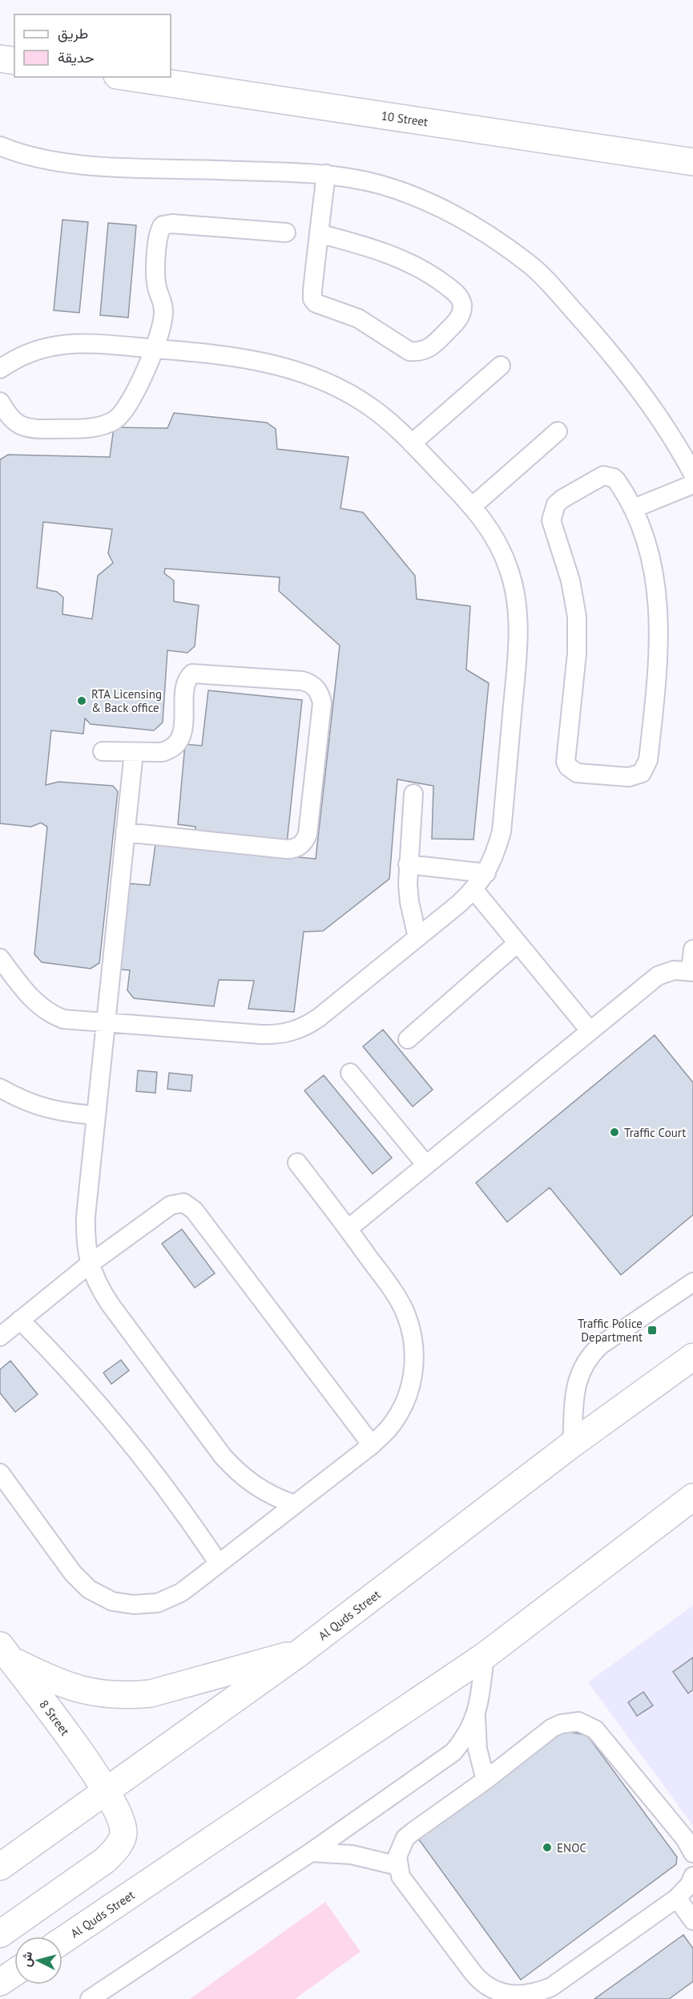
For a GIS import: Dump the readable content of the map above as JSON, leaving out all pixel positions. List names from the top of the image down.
{
  "streets": {
    "main road": ["10 Street", "Al Quds Street", "8 Street"]
  },
  "crossings": [
    ["Al Quds Street", "8 Street"]
  ],
  "places": {
    "other": ["RTA Licensing & Back office", "Traffic Court", "ENOC"],
    "transit": ["Traffic Police Department"]
  },
  "legend": ["طريق", "حديقة"],
  "north": "left"
}
